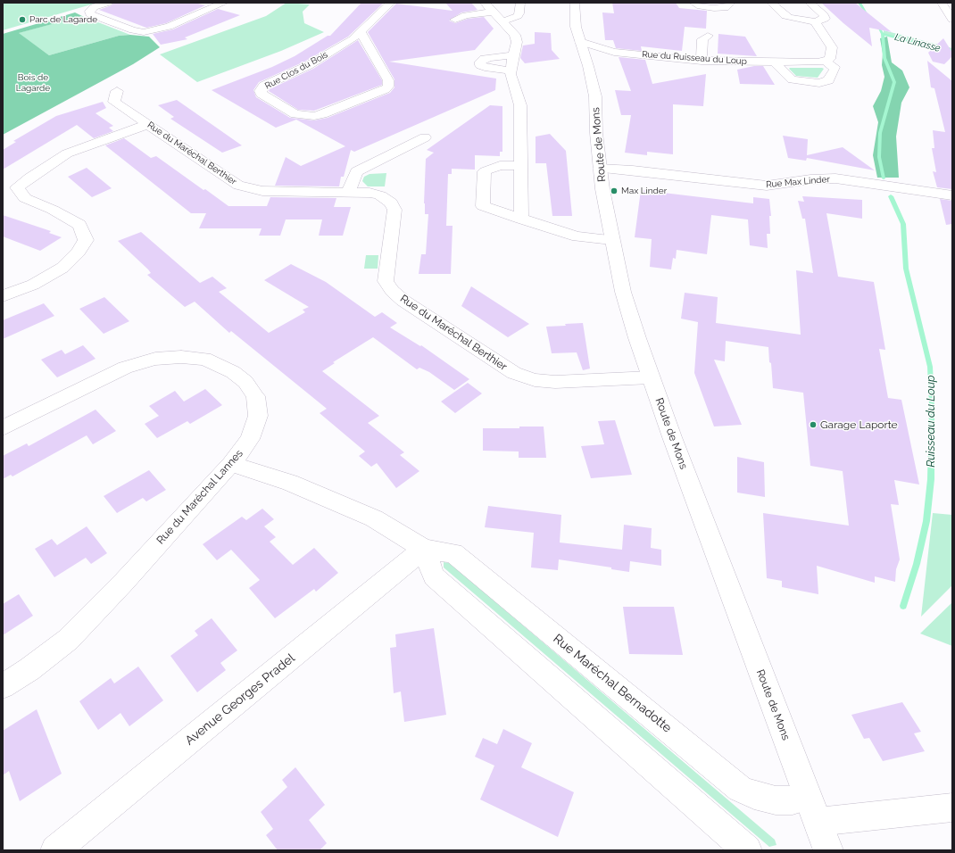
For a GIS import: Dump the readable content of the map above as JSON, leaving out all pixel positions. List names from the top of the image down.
{
  "streets": {
    "street": [
      "Rue du Ruisseau du Loup",
      "Rue Clos du Bois",
      "Route de Mons",
      "Rue du Maréchal Berthier",
      "Rue Max Linder",
      "Rue du Maréchal Lannes",
      "Rue Maréchal Bernadotte",
      "Avenue Georges Pradel"
    ]
  },
  "crossings": [
    ["Rue du Ruisseau du Loup", "Route de Mons"],
    ["Route de Mons", "Rue du Maréchal Berthier"],
    ["Route de Mons", "Rue Max Linder"],
    ["Route de Mons", "Rue Maréchal Bernadotte"],
    ["Rue du Maréchal Lannes", "Rue Maréchal Bernadotte"],
    ["Rue Maréchal Bernadotte", "Avenue Georges Pradel"]
  ],
  "water": ["La Linasse", "Ruisseau du Loup"],
  "parks": ["Bois de Lagarde"],
  "places": ["Parc de Lagarde", "Max Linder", "Garage Laporte"]
}
